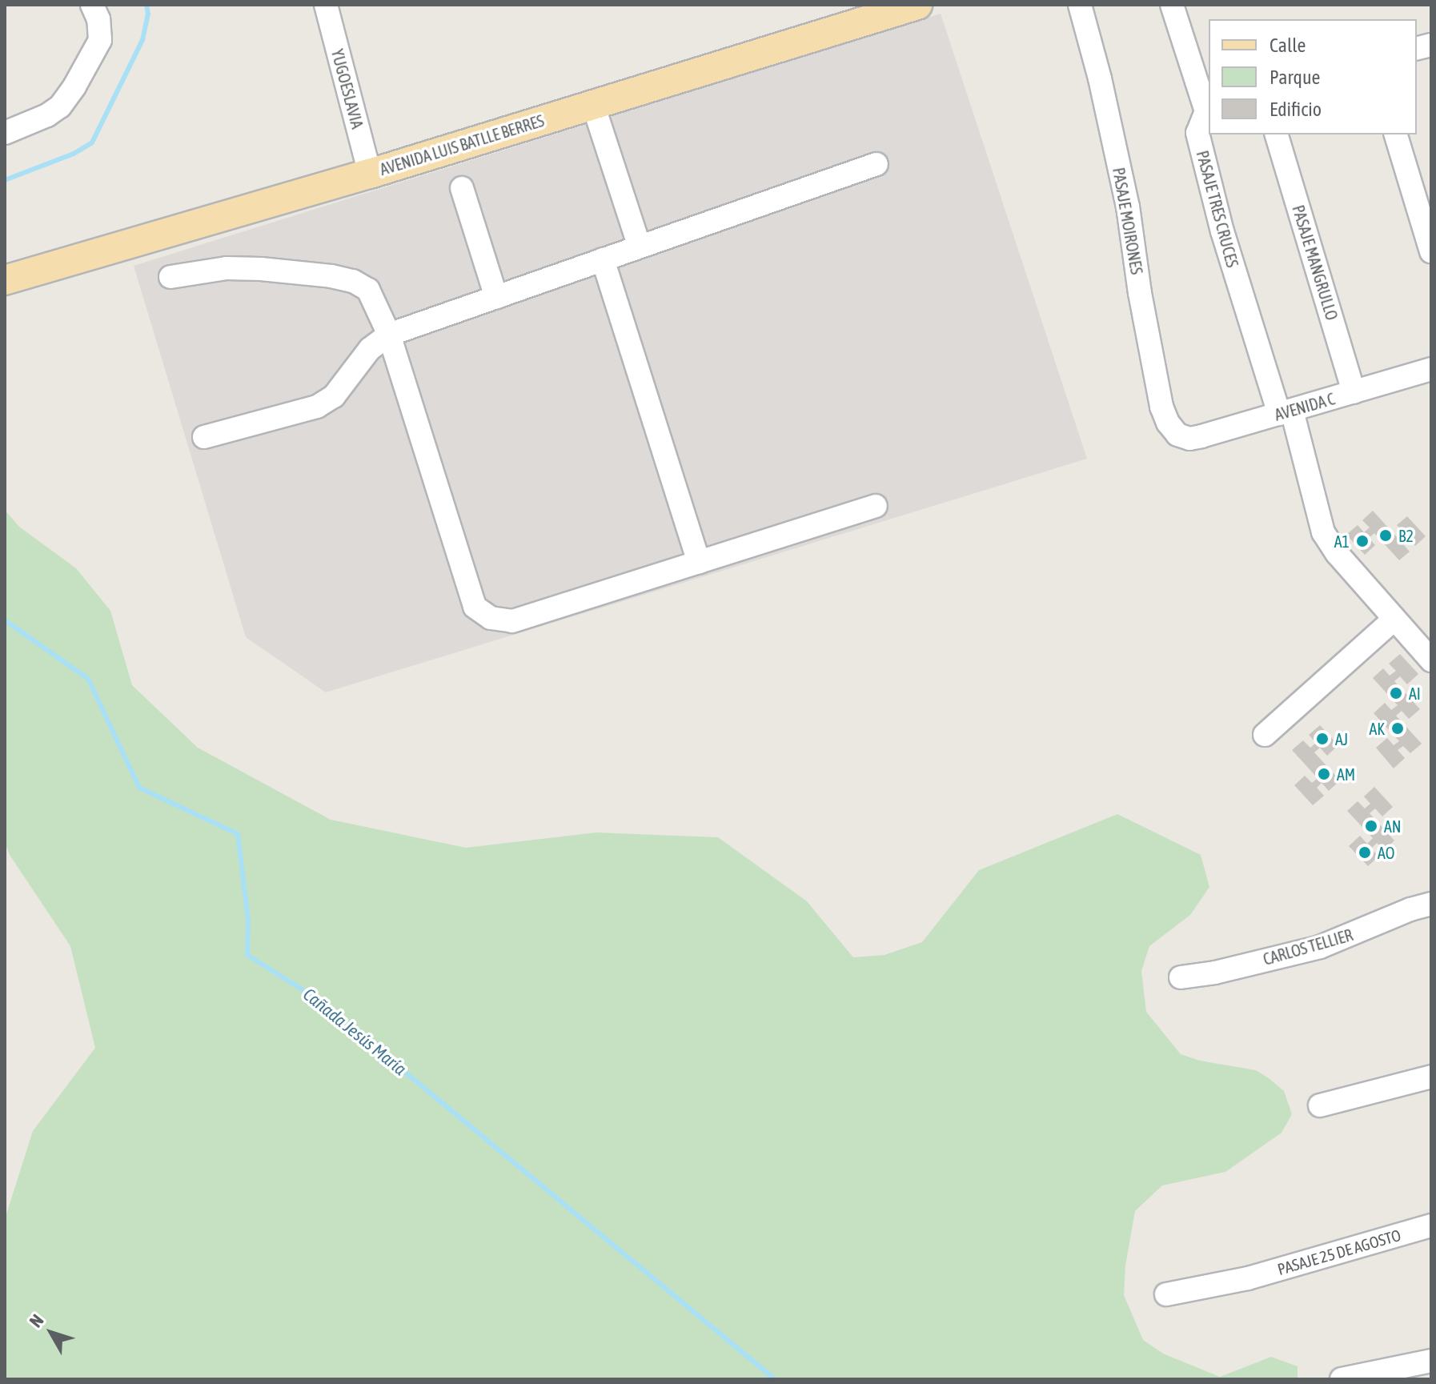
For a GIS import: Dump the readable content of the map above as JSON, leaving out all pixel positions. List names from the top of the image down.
{
  "streets": {
    "main road": ["AVENIDA LUIS BATLLE BERRES"],
    "street": [
      "YUGOESLAVIA",
      "PASAJE TRES CRUCES",
      "PASAJE MOIRONES",
      "PASAJE MANGRULLO",
      "AVENIDA C",
      "CARLOS TELLIER",
      "PASAJE 25 DE AGOSTO"
    ]
  },
  "crossings": [
    ["YUGOESLAVIA", "AVENIDA LUIS BATLLE BERRES"],
    ["PASAJE TRES CRUCES", "AVENIDA C"],
    ["PASAJE MOIRONES", "AVENIDA C"],
    ["PASAJE MANGRULLO", "AVENIDA C"]
  ],
  "water": ["Cañada Jesús María"],
  "places": [
    "B2",
    "A1",
    "AI",
    "AK",
    "AJ",
    "AM",
    "AN",
    "AO"
  ],
  "legend": ["Calle", "Parque", "Edificio"],
  "north": "top left"
}
